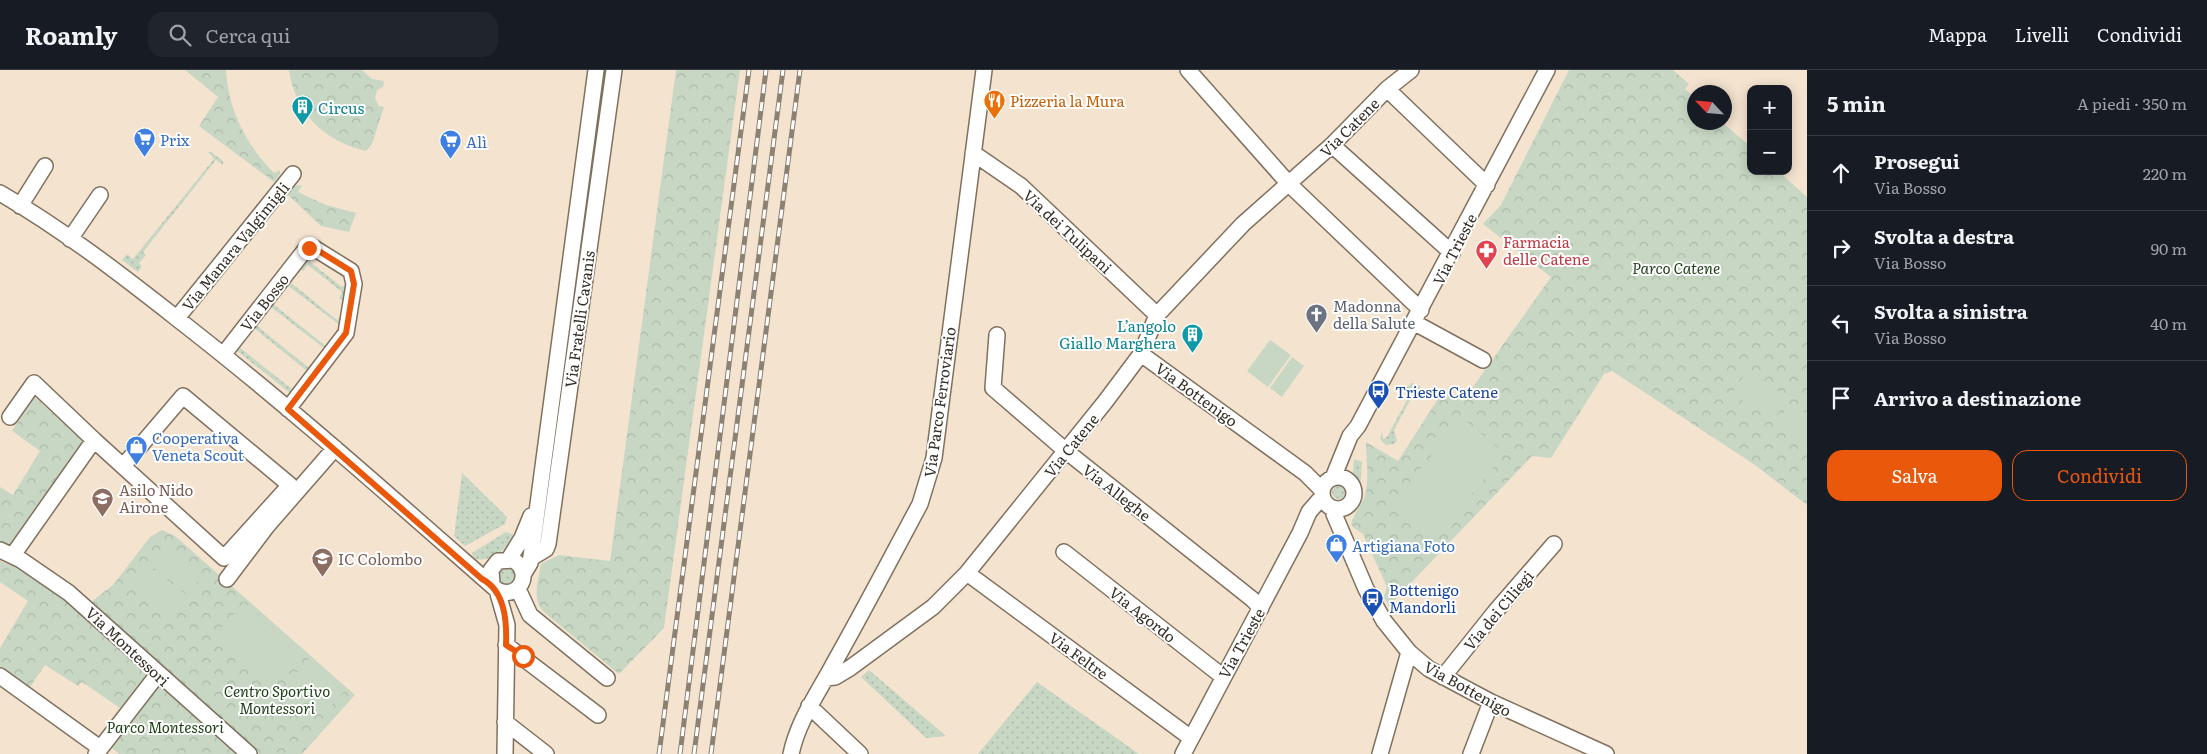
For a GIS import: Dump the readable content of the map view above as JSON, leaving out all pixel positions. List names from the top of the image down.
{
  "streets": {
    "street": [
      "Via Catene",
      "Via dei Tulipani",
      "Via Manara Valgimigli",
      "Via Trieste",
      "Via Bosso",
      "Via Fratelli Cavanis",
      "Via Bottenigo",
      "Via Parco Ferroviario",
      "Via Alleghe",
      "Via dei Ciliegi",
      "Via Agordo",
      "Via Montessori",
      "Via Feltre"
    ]
  },
  "crossings": [
    ["Via Catene", "Via dei Tulipani"],
    ["Via Catene", "Via Bottenigo"],
    ["Via Catene", "Via Parco Ferroviario"],
    ["Via Catene", "Via Alleghe"],
    ["Via Catene", "Via Feltre"],
    ["Via dei Tulipani", "Via Parco Ferroviario"],
    ["Via Trieste", "Via Bottenigo"],
    ["Via Trieste", "Via Alleghe"],
    ["Via Trieste", "Via Agordo"],
    ["Via Trieste", "Via Feltre"],
    ["Via Bottenigo", "Via dei Ciliegi"]
  ],
  "parks": ["Parco Catene", "Centro Sportivo Montessori", "Parco Montessori"],
  "places": {
    "restaurant": ["Pizzeria la Mura"],
    "building": ["Circus", "L’angolo Giallo Marghera"],
    "supermarket": ["Prix", "Alì"],
    "pharmacy": ["Farmacia delle Catene"],
    "church": ["Madonna della Salute"],
    "bus stop": ["Trieste Catene", "Bottenigo Mandorli"],
    "shop": ["Cooperativa Veneta Scout", "Artigiana Foto"],
    "school or university": ["Asilo Nido Airone", "IC Colombo"]
  },
  "north": "top left",
  "page": {
    "header": "Roamly",
    "search": "Cerca qui",
    "nav": ["Mappa", "Livelli", "Condividi"],
    "heading": ["5 min", "A piedi · 350 m"],
    "map_buttons": ["+", "−"],
    "list": [
      ["Prosegui", "Via Bosso", "220 m"],
      ["Svolta a destra", "Via Bosso", "90 m"],
      ["Svolta a sinistra", "Via Bosso", "40 m"],
      "Arrivo a destinazione"
    ],
    "buttons": ["Salva", "Condividi"]
  }
}
